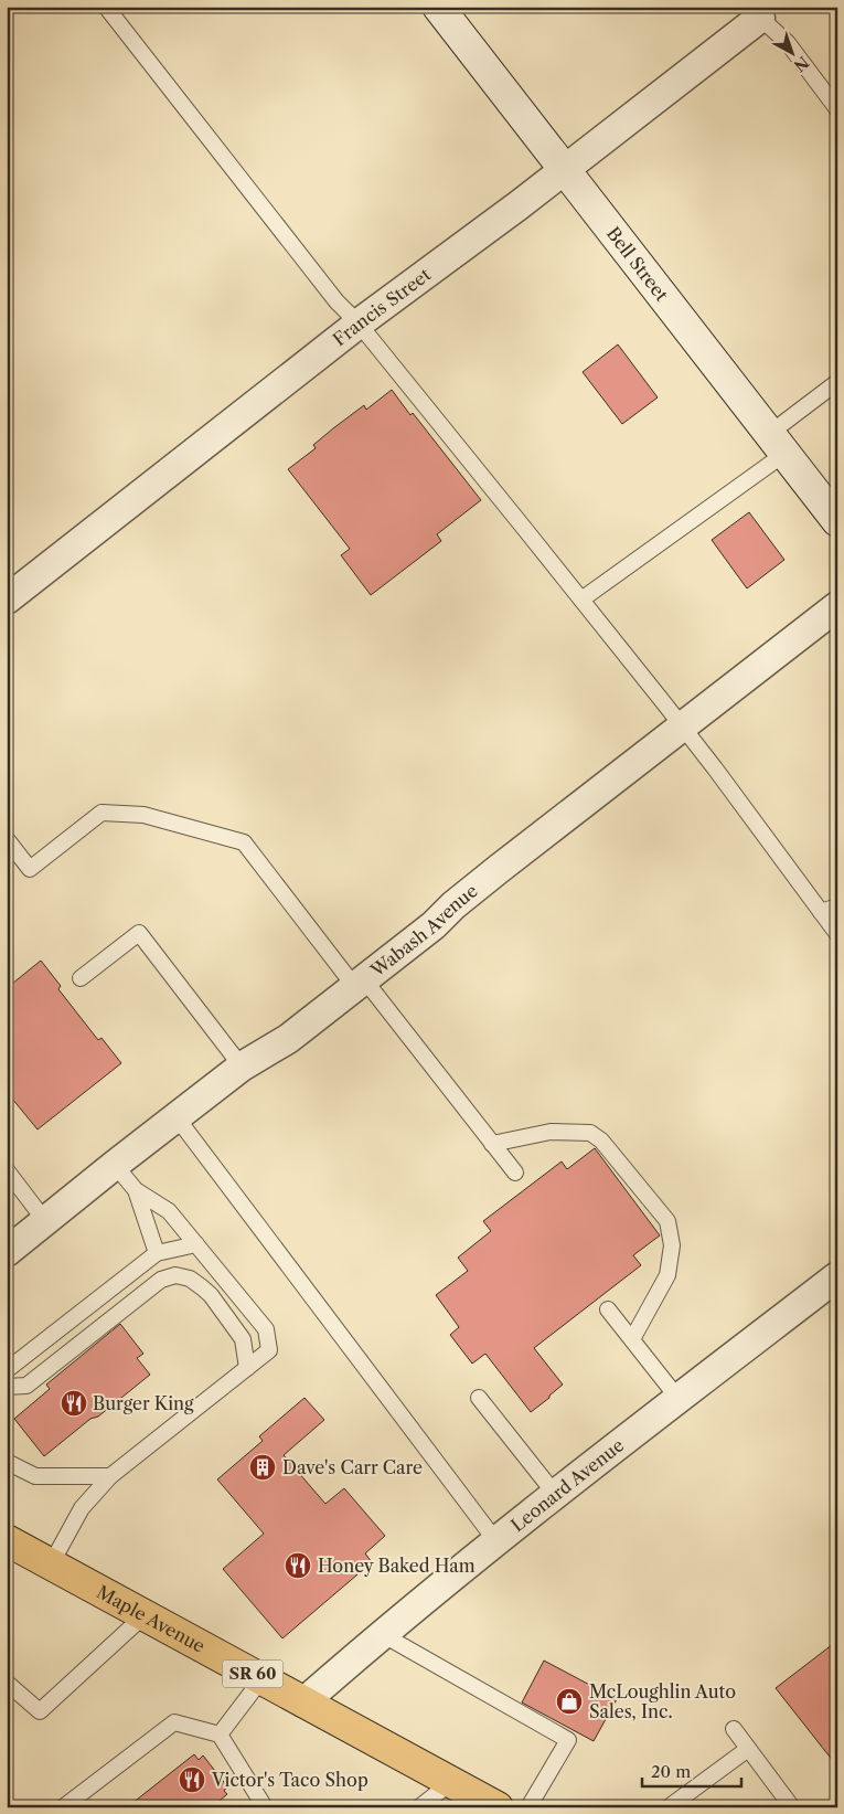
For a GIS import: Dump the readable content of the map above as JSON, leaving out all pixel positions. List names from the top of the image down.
{
  "streets": {
    "main road": ["Maple Avenue", "SR 60"],
    "street": [
      "Bell Street",
      "Francis Street",
      "Wabash Avenue",
      "Leonard Avenue"
    ]
  },
  "crossings": [
    ["Bell Street", "Francis Street"],
    ["Leonard Avenue", "Maple Avenue"]
  ],
  "places": {
    "restaurant": ["Burger King", "Honey Baked Ham", "Victor's Taco Shop"],
    "building": ["Dave's Carr Care"],
    "shop": ["McLoughlin Auto Sales, Inc."]
  },
  "scale_bar": "20 m",
  "north": "bottom right"
}
